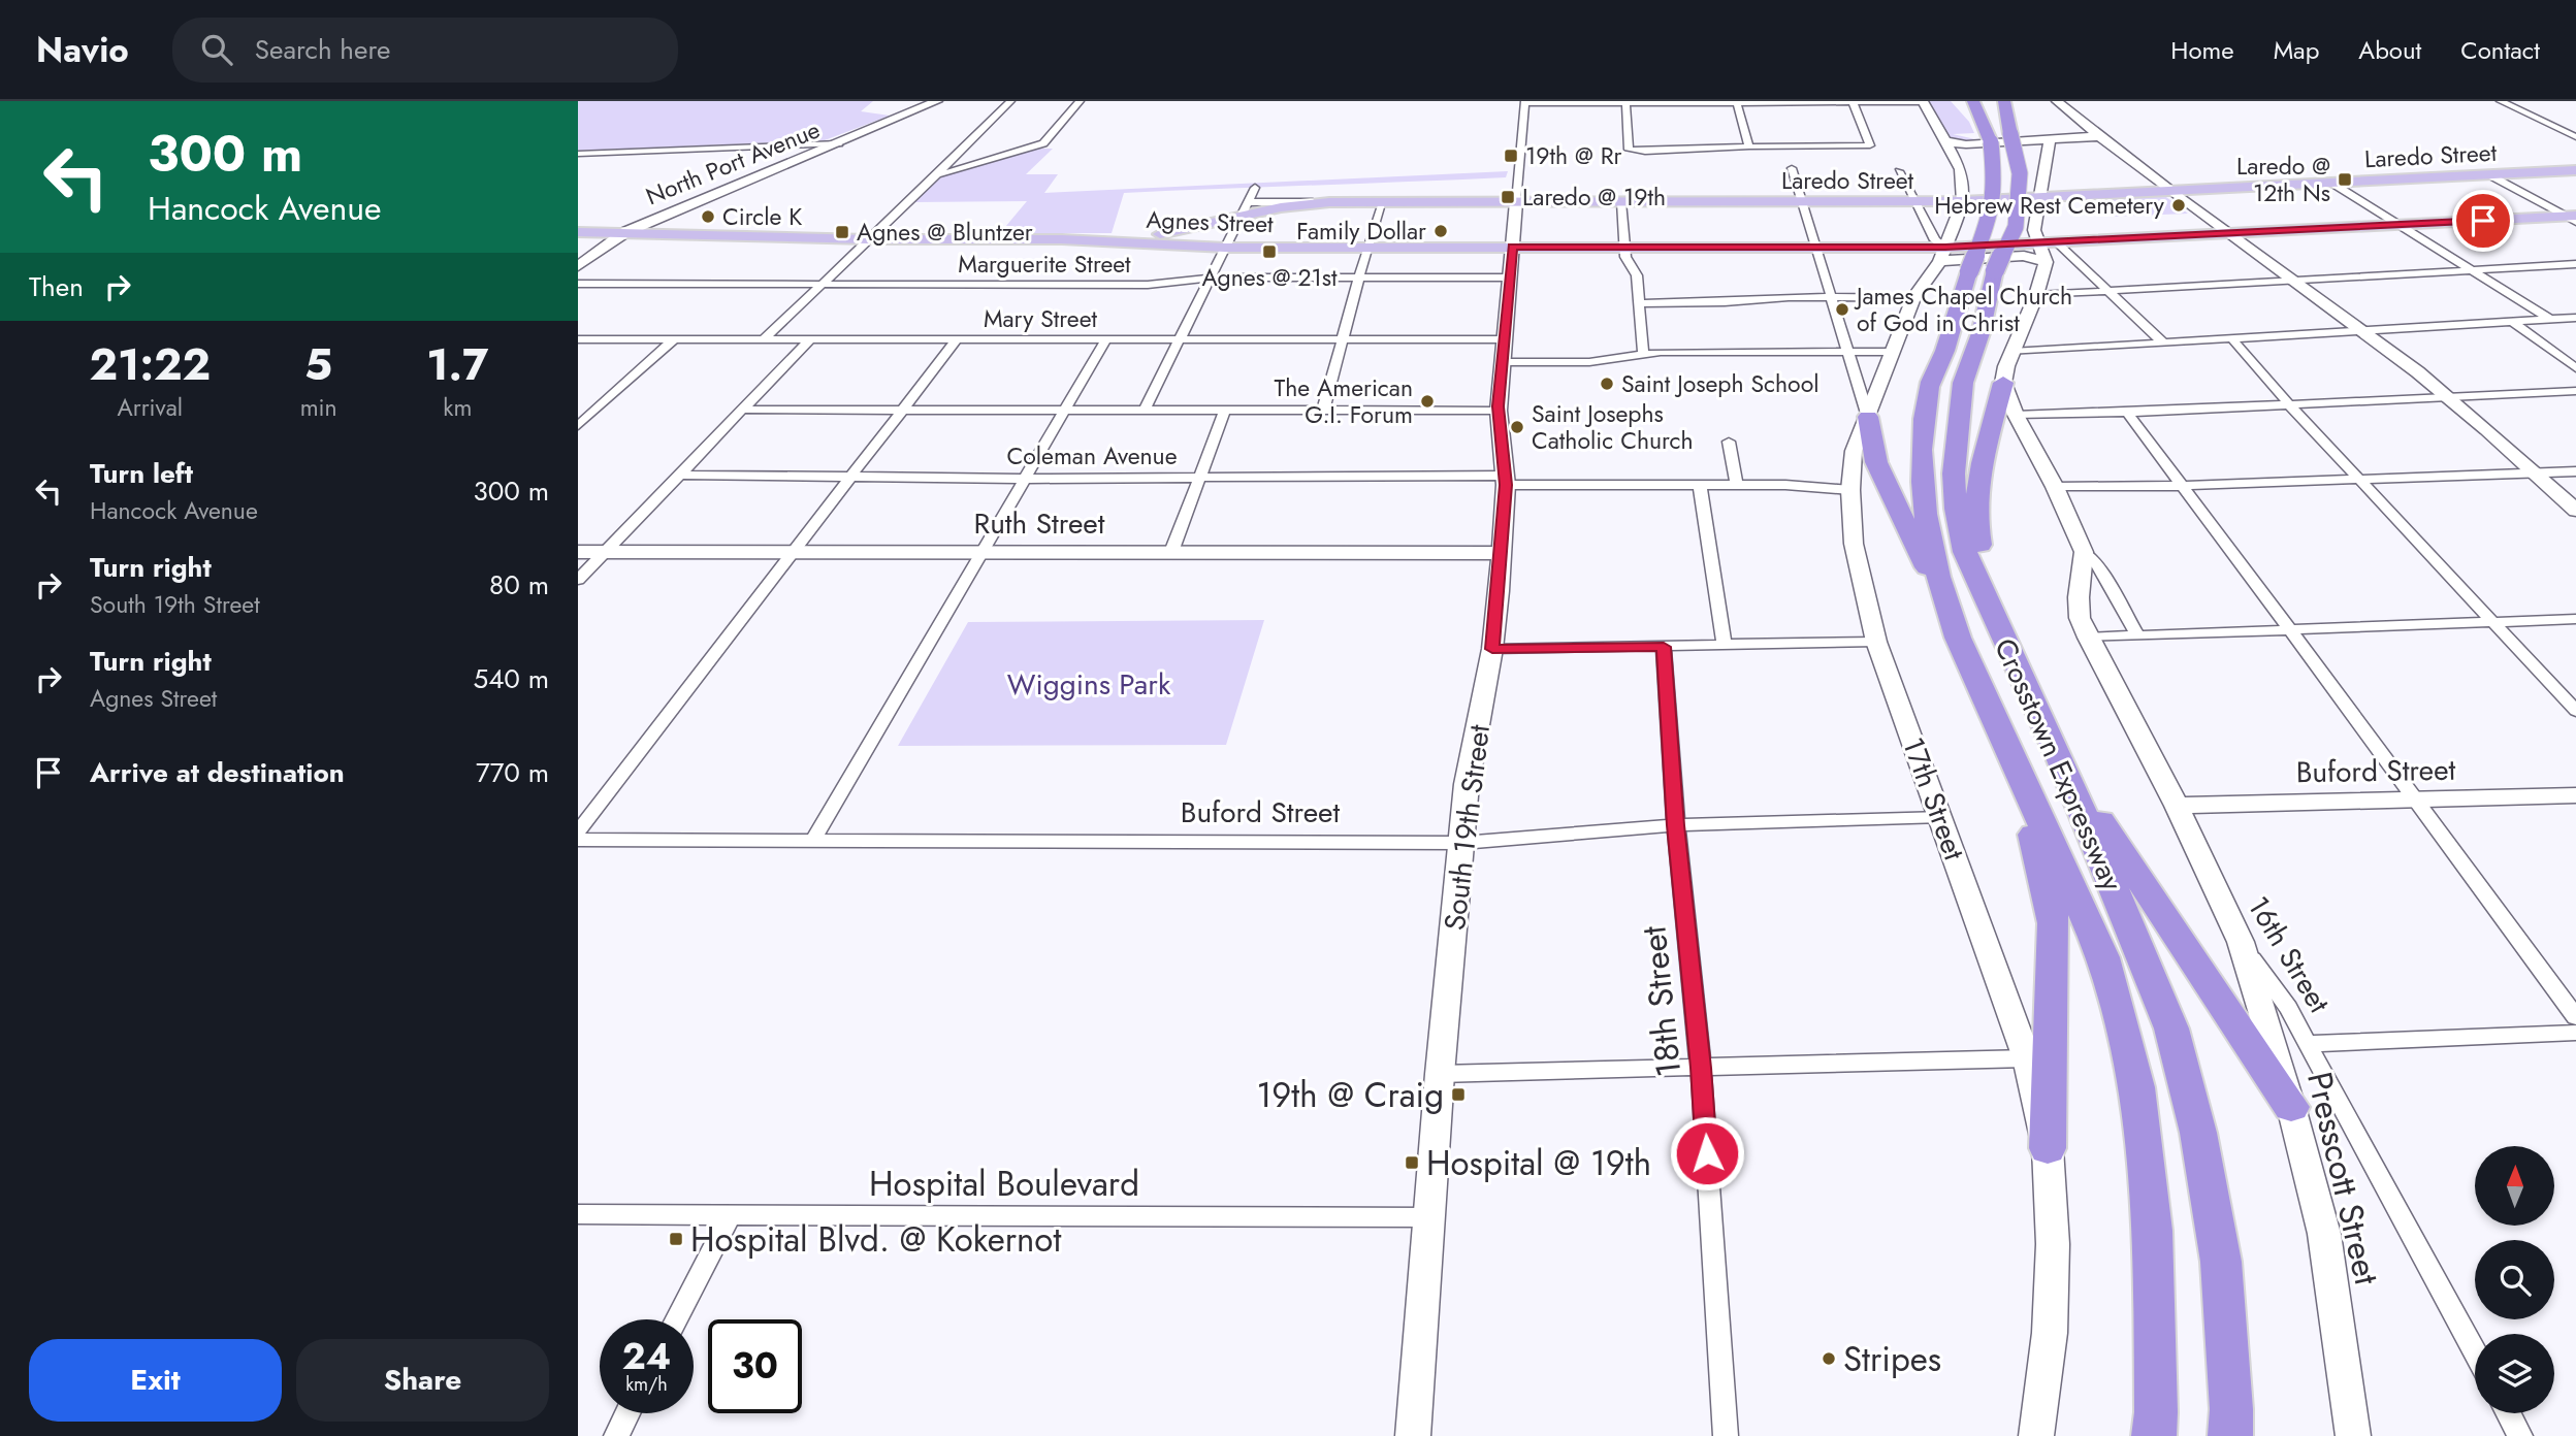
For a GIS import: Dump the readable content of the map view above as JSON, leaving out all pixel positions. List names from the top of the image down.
{
  "streets": {
    "highway": ["Crosstown Expressway"],
    "main road": [
      "Laredo Street",
      "North Port Avenue",
      "Agnes Street",
      "Ruth Street",
      "Buford Street",
      "17th Street",
      "South 19th Street",
      "16th Street",
      "Presscott Street"
    ],
    "street": [
      "Marguerite Street",
      "Mary Street",
      "Coleman Avenue",
      "18th Street",
      "Hospital Boulevard"
    ]
  },
  "crossings": [
    ["Laredo Street", "Crosstown Expressway"],
    ["Laredo Street", "South 19th Street"],
    ["North Port Avenue", "Agnes Street"],
    ["Agnes Street", "Crosstown Expressway"],
    ["Agnes Street", "South 19th Street"],
    ["Marguerite Street", "South 19th Street"],
    ["Mary Street", "South 19th Street"],
    ["Coleman Avenue", "17th Street"],
    ["Coleman Avenue", "South 19th Street"],
    ["Ruth Street", "South 19th Street"],
    ["Crosstown Expressway", "17th Street"],
    ["Buford Street", "17th Street"],
    ["Buford Street", "South 19th Street"],
    ["Buford Street", "16th Street"],
    ["Buford Street", "18th Street"],
    ["South 19th Street", "Hospital Boulevard"],
    ["16th Street", "Presscott Street"]
  ],
  "parks": ["Wiggins Park"],
  "places": {
    "transit": [
      "19th @ Rr",
      "Laredo @ 12th Ns",
      "Laredo @ 19th",
      "Agnes @ Bluntzer",
      "Agnes @ 21st",
      "19th @ Craig",
      "Hospital @ 19th",
      "Hospital Blvd. @ Kokernot"
    ],
    "other": [
      "Hebrew Rest Cemetery",
      "Circle K",
      "Family Dollar",
      "James Chapel Church of God in Christ",
      "Saint Joseph School",
      "The American G.I. Forum",
      "Saint Josephs Catholic Church",
      "Stripes"
    ]
  },
  "north": "top",
  "page": {
    "header": "Navio",
    "search": "Search here",
    "nav": [
      "Home",
      "Map",
      "About",
      "Contact"
    ],
    "turn": ["300 m", "Hancock Avenue"],
    "then": "Then",
    "eta": [
      "21:22",
      "Arrival",
      "5",
      "min",
      "1.7",
      "km"
    ],
    "list": [
      {
        "name": "Turn left",
        "note": "Hancock Avenue",
        "value": "300 m"
      },
      {
        "name": "Turn right",
        "note": "South 19th Street",
        "value": "80 m"
      },
      {
        "name": "Turn right",
        "note": "Agnes Street",
        "value": "540 m"
      },
      {
        "name": "Arrive at destination",
        "value": "770 m"
      }
    ],
    "speed": "24 km/h",
    "limit": "30",
    "buttons": ["Exit", "Share"]
  }
}
